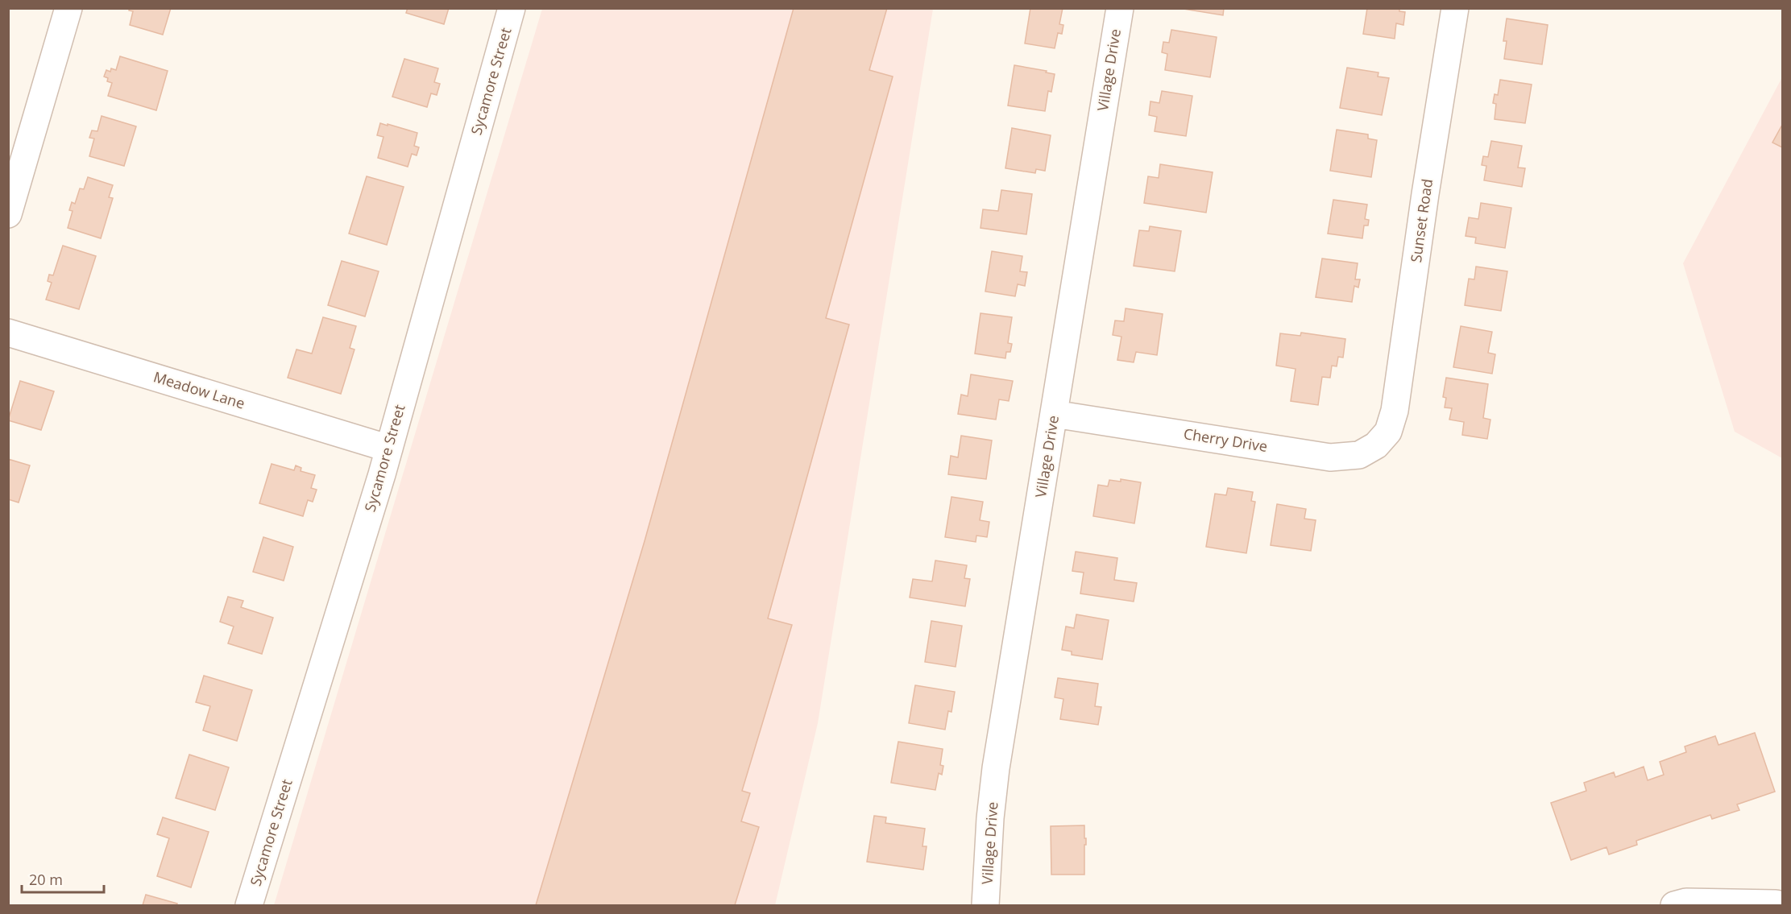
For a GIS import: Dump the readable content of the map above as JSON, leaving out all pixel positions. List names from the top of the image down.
{
  "streets": {
    "street": [
      "Village Drive",
      "Sycamore Street",
      "Sunset Road",
      "Meadow Lane",
      "Cherry Drive"
    ]
  },
  "crossings": [
    ["Village Drive", "Cherry Drive"],
    ["Sycamore Street", "Meadow Lane"],
    ["Sunset Road", "Cherry Drive"]
  ],
  "scale_bar": "20 m"
}
